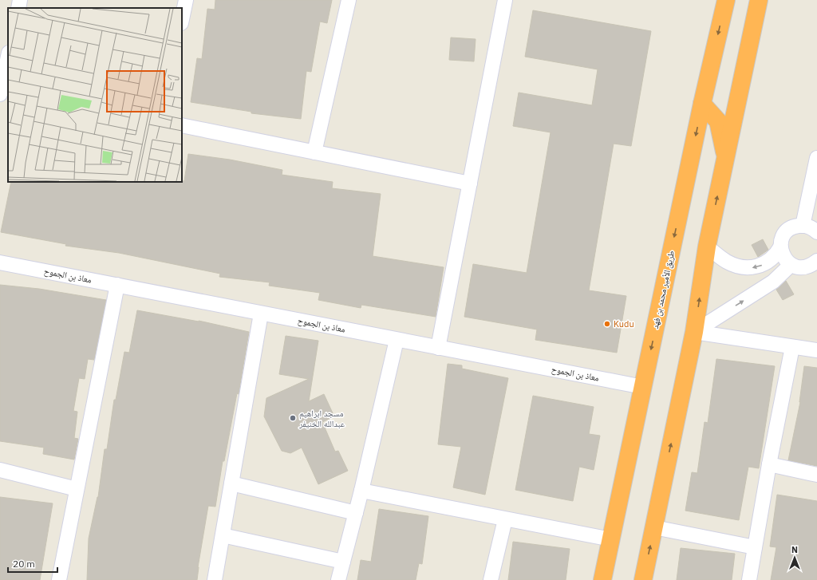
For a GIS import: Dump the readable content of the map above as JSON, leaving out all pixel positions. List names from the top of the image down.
{
  "streets": {
    "highway": ["طريق الأمير محمد بن فهد"],
    "street": ["معاذ بن الجموح"]
  },
  "crossings": [
    ["معاذ بن الجموح", "طريق الأمير محمد بن فهد"]
  ],
  "places": ["Kudu", "مسجد ابراهيم عبدالله الخنيفر"],
  "scale_bar": "20 m",
  "north": "top"
}
